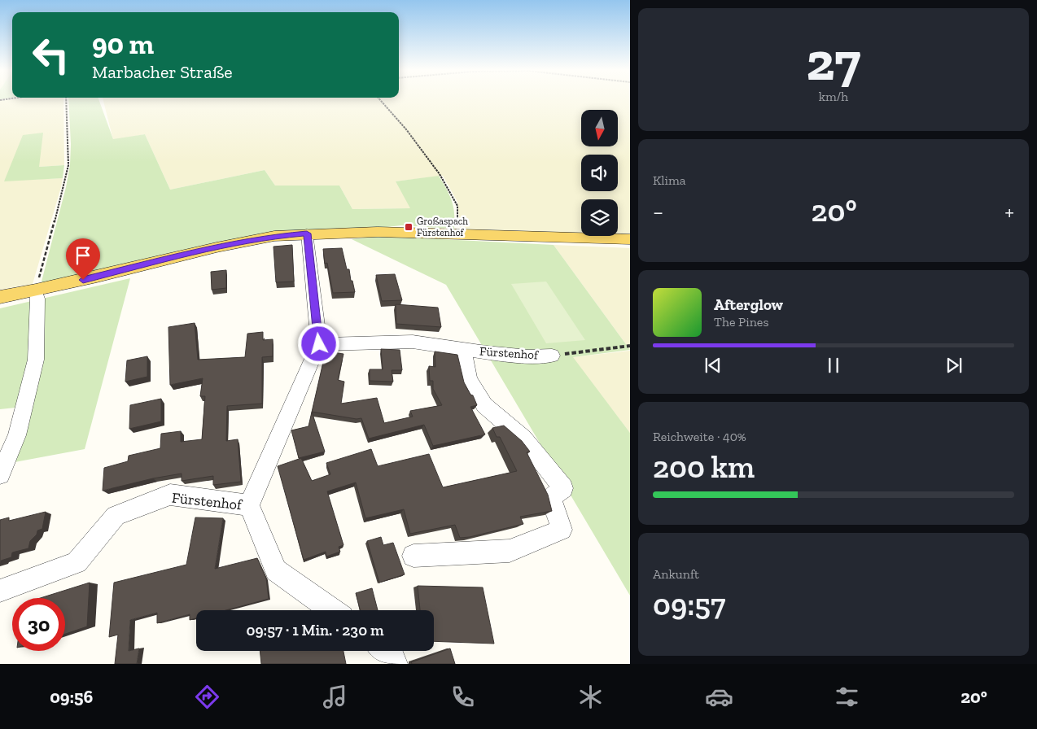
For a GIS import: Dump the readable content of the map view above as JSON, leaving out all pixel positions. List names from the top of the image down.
{
  "streets": {
    "street": ["Fürstenhof"]
  },
  "places": {
    "transit": ["Großaspach Fürstenhof"]
  },
  "north": "bottom",
  "page": {
    "tile": [
      ["27", "km/h"],
      "Klima",
      ["Reichweite · 40%", "200 km"],
      ["Ankunft", "09:57"]
    ],
    "turn": ["90 m", "Marbacher Straße"],
    "heat": ["−", "20°", "+"],
    "song": ["Afterglow", "The Pines"],
    "limit": "30",
    "trip": "09:57 · 1 Min. · 230 m",
    "tabs": ["09:56", "20°"]
  }
}
